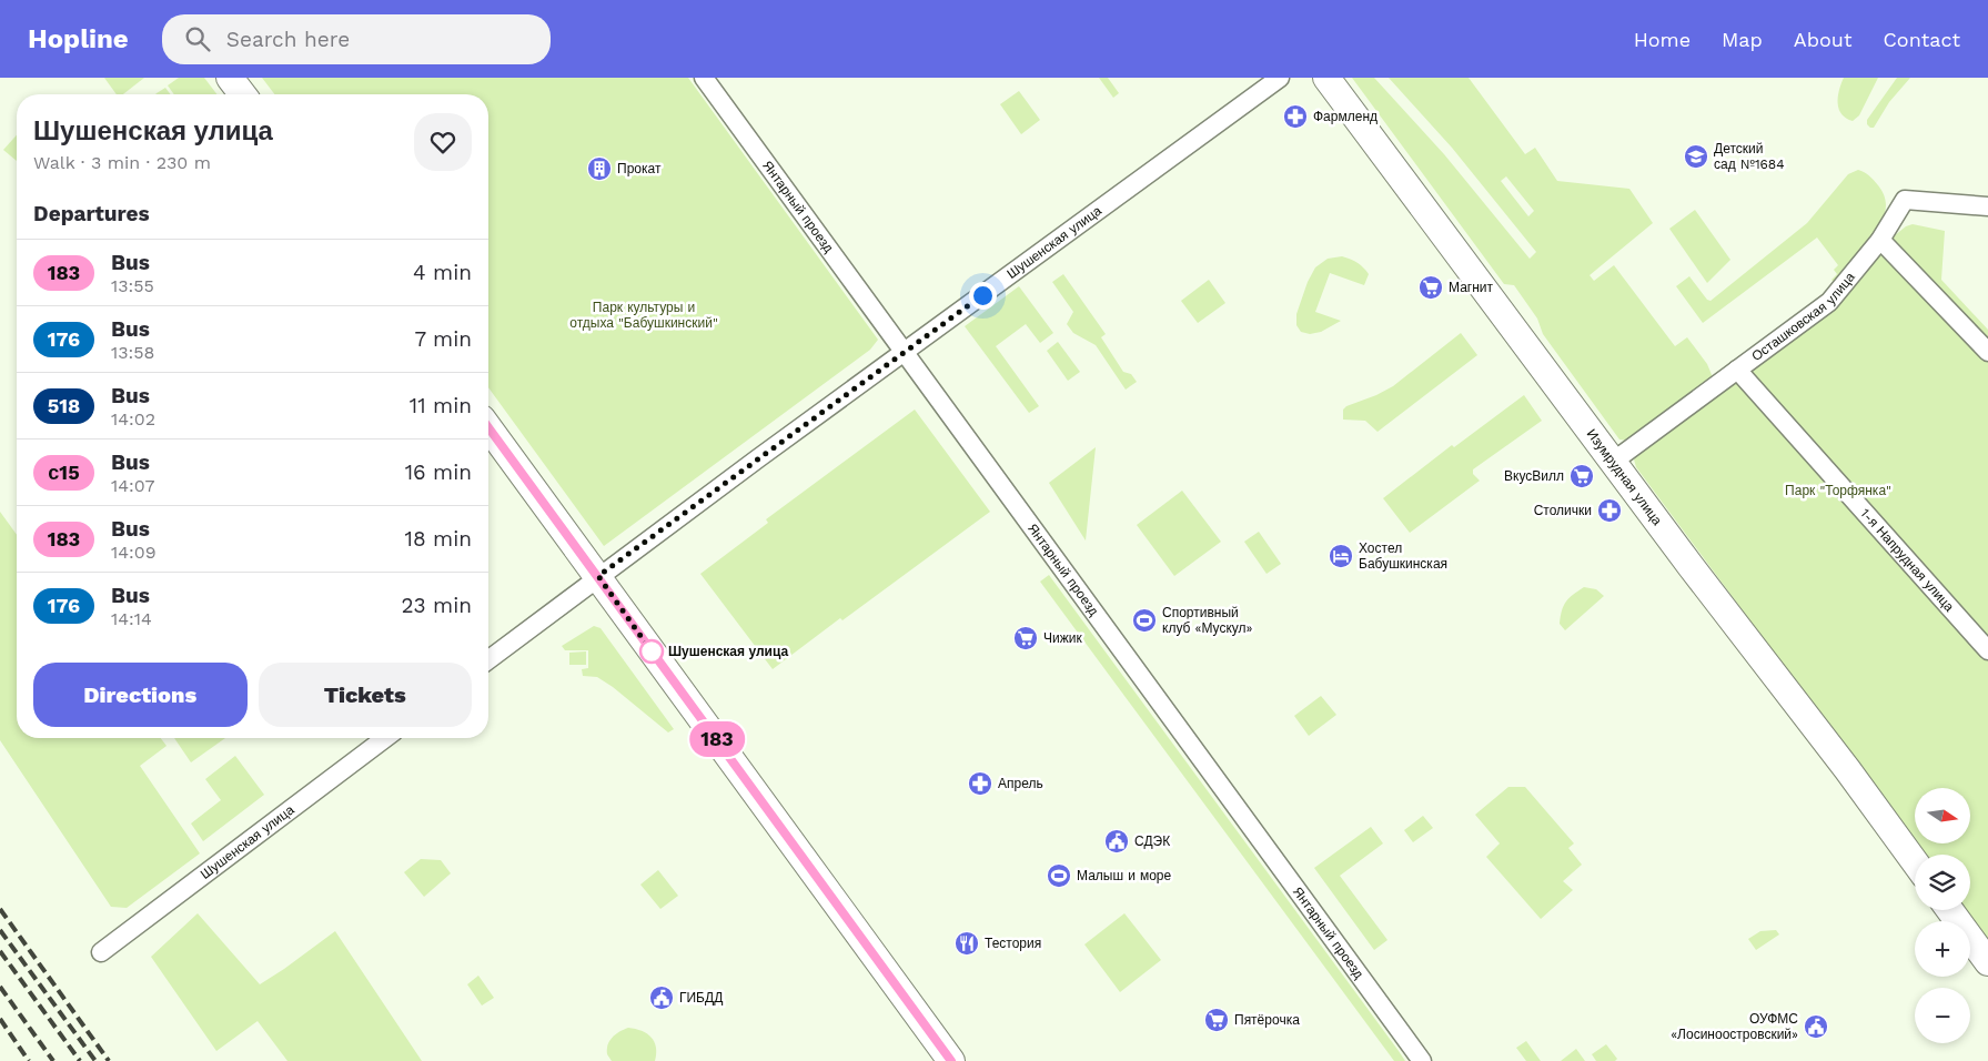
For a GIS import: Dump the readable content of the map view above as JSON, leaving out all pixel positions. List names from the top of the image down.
{
  "streets": {
    "street": [
      "Янтарный проезд",
      "Шушенская улица",
      "Осташковская улица",
      "Изумрудная улица",
      "1-я Напрудная улица"
    ]
  },
  "crossings": [
    ["Янтарный проезд", "Шушенская улица"],
    ["Осташковская улица", "Изумрудная улица"],
    ["Осташковская улица", "1-я Напрудная улица"]
  ],
  "parks": ["Парк культуры и отдыха \"Бабушкинский\"", "Парк \"Торфянка\""],
  "places": {
    "pharmacy": ["Фармленд", "Столички", "Апрель"],
    "school or university": ["Детский сад №1684"],
    "building": ["Прокат"],
    "supermarket": [
      "Магнит",
      "ВкусВилл",
      "Чижик",
      "Пятёрочка"
    ],
    "hotel": ["Хостел Бабушкинская"],
    "sports": ["Спортивный клуб «Мускул»", "Малыш и море"],
    "other": ["Шушенская улица"],
    "public building": ["СДЭК", "ГИБДД", "ОУФМС «Лосиноостровский»"],
    "restaurant": ["Тестория"]
  },
  "lines": ["bus line 183"],
  "north": "right",
  "page": {
    "header": "Hopline",
    "search": "Search here",
    "nav": [
      "Home",
      "Map",
      "About",
      "Contact"
    ],
    "on_map": "183",
    "heading": [
      ["Шушенская улица", "Walk · 3 min · 230 m"],
      "Departures"
    ],
    "list": [
      {
        "mark": "183",
        "name": "Bus",
        "note": "13:55",
        "value": "4 min"
      },
      {
        "mark": "176",
        "name": "Bus",
        "note": "13:58",
        "value": "7 min"
      },
      {
        "mark": "518",
        "name": "Bus",
        "note": "14:02",
        "value": "11 min"
      },
      {
        "mark": "с15",
        "name": "Bus",
        "note": "14:07",
        "value": "16 min"
      },
      {
        "mark": "183",
        "name": "Bus",
        "note": "14:09",
        "value": "18 min"
      },
      {
        "mark": "176",
        "name": "Bus",
        "note": "14:14",
        "value": "23 min"
      }
    ],
    "buttons": ["Directions", "Tickets"],
    "map_buttons": ["+", "−"]
  }
}
